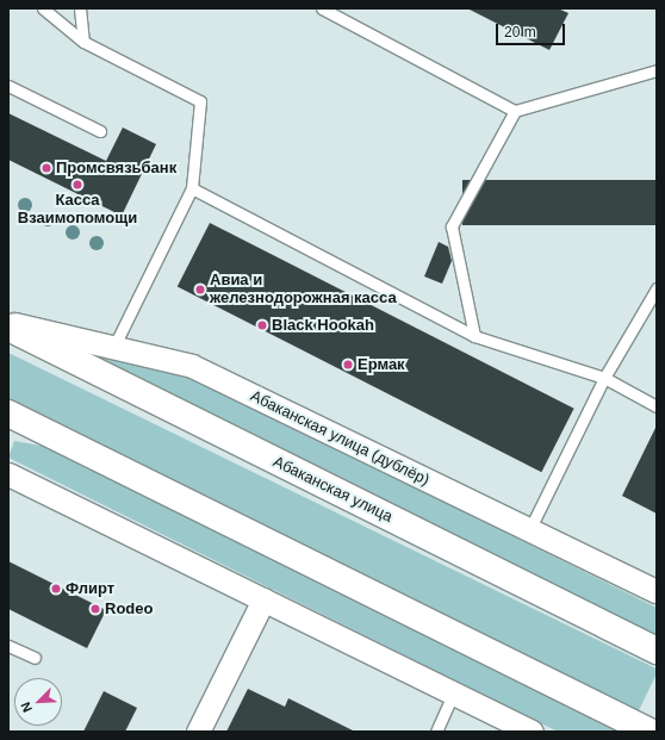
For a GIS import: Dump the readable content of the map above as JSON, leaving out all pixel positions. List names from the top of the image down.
{
  "streets": {
    "main road": ["Абаканская улица"],
    "street": ["Абаканская улица (дублёр)"]
  },
  "places": [
    "Промсвязьбанк",
    "Касса Взаимопомощи",
    "Авиа и железнодорожная касса",
    "Black Hookah",
    "Ермак",
    "Флирт",
    "Rodeo"
  ],
  "scale_bar": "20 m",
  "north": "bottom left"
}
